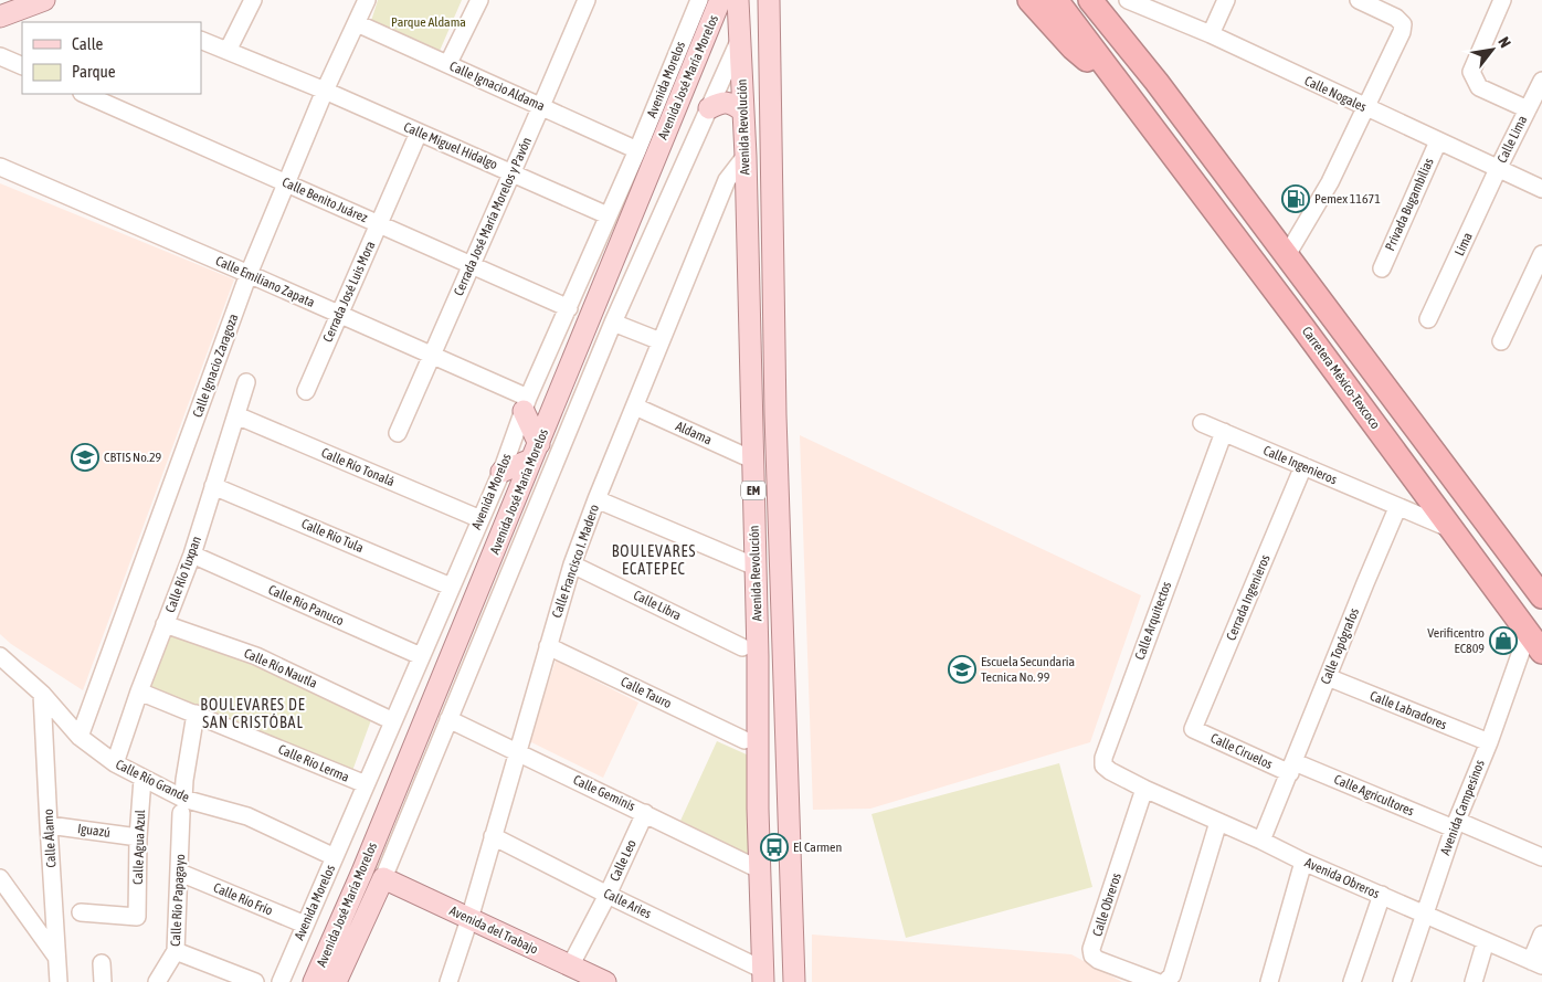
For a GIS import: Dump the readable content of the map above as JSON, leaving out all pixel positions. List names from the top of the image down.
{
  "streets": {
    "highway": ["Carretera México-Texcoco"],
    "main road": [
      "Avenida José María Morelos",
      "Avenida Revolución",
      "EM",
      "Avenida del Trabajo"
    ],
    "street": [
      "Avenida Morelos",
      "Calle Ignacio Aldama",
      "Calle Nogales",
      "Calle Lima",
      "Calle Miguel Hidalgo",
      "Calle Benito Juárez",
      "Privada Bugambilias",
      "Cerrada José María Morelos y Pavón",
      "Lima",
      "Calle Emiliano Zapata",
      "Cerrada José Luis Mora",
      "Calle Ignacio Zaragoza",
      "Aldama",
      "Calle Ingenieros",
      "Calle Río Tonalá",
      "Calle Río Tula",
      "Calle Francisco I. Madero",
      "Calle Río Tuxpan",
      "Cerrada Ingenieros",
      "Calle Río Panuco",
      "Calle Libra",
      "Calle Arquitectos",
      "Calle Topógrafos",
      "Calle Río Nautla",
      "Calle Tauro",
      "Calle Labradores",
      "Calle Ciruelos",
      "Calle Río Lerma",
      "Calle Río Grande",
      "Calle Geminis",
      "Calle Agricultores",
      "Avenida Campesinos",
      "Iguazú",
      "Calle Álamo",
      "Calle Agua Azul",
      "Calle Leo",
      "Avenida Obreros",
      "Calle Río Frío",
      "Calle Río Papagayo",
      "Calle Aries",
      "Calle Obreros"
    ]
  },
  "crossings": [
    ["Avenida José María Morelos", "Avenida Revolución"],
    ["Avenida José María Morelos", "Calle Geminis"],
    ["Avenida José María Morelos", "Avenida del Trabajo"],
    ["Avenida Morelos", "Calle Ignacio Aldama"],
    ["Avenida Morelos", "Calle Miguel Hidalgo"],
    ["Avenida Morelos", "Calle Benito Juárez"],
    ["Avenida Morelos", "Calle Emiliano Zapata"],
    ["Avenida Morelos", "Calle Río Tonalá"],
    ["Avenida Morelos", "Calle Río Tula"],
    ["Avenida Morelos", "Calle Río Panuco"],
    ["Avenida Morelos", "Calle Río Nautla"],
    ["Avenida Morelos", "Calle Río Lerma"],
    ["Avenida Morelos", "Calle Río Grande"],
    ["Avenida Morelos", "Calle Río Frío"],
    ["Calle Ignacio Aldama", "Cerrada José María Morelos y Pavón"],
    ["Calle Ignacio Aldama", "Calle Ignacio Zaragoza"],
    ["Calle Nogales", "Calle Lima"],
    ["Calle Nogales", "Privada Bugambilias"],
    ["Calle Nogales", "Lima"],
    ["Avenida Revolución", "Aldama"],
    ["Avenida Revolución", "Calle Francisco I. Madero"],
    ["Avenida Revolución", "Calle Geminis"],
    ["Avenida Revolución", "Calle Aries"],
    ["Calle Lima", "Lima"],
    ["Calle Miguel Hidalgo", "Cerrada José María Morelos y Pavón"],
    ["Calle Miguel Hidalgo", "Cerrada José Luis Mora"],
    ["Calle Miguel Hidalgo", "Calle Ignacio Zaragoza"],
    ["Calle Benito Juárez", "Cerrada José María Morelos y Pavón"],
    ["Calle Benito Juárez", "Cerrada José Luis Mora"],
    ["Calle Benito Juárez", "Calle Ignacio Zaragoza"],
    ["Cerrada José María Morelos y Pavón", "Calle Emiliano Zapata"],
    ["Calle Emiliano Zapata", "Cerrada José Luis Mora"],
    ["Calle Emiliano Zapata", "Calle Ignacio Zaragoza"],
    ["Calle Ignacio Zaragoza", "Calle Río Grande"],
    ["Carretera México-Texcoco", "Avenida Campesinos"],
    ["Aldama", "Calle Francisco I. Madero"],
    ["Calle Ingenieros", "Cerrada Ingenieros"],
    ["Calle Ingenieros", "Calle Arquitectos"],
    ["Calle Ingenieros", "Calle Topógrafos"],
    ["Calle Río Tonalá", "Calle Río Tuxpan"],
    ["Calle Río Tula", "Calle Río Tuxpan"],
    ["Calle Francisco I. Madero", "Calle Libra"],
    ["Calle Francisco I. Madero", "Calle Tauro"],
    ["Calle Francisco I. Madero", "Calle Geminis"],
    ["Calle Francisco I. Madero", "Calle Aries"],
    ["Calle Francisco I. Madero", "Avenida del Trabajo"],
    ["Calle Río Tuxpan", "Calle Río Panuco"],
    ["Calle Río Tuxpan", "Calle Río Nautla"],
    ["Calle Río Tuxpan", "Calle Río Lerma"],
    ["Calle Río Tuxpan", "Calle Río Grande"],
    ["Cerrada Ingenieros", "Calle Ciruelos"],
    ["Calle Arquitectos", "Avenida Obreros"],
    ["Calle Arquitectos", "Calle Obreros"],
    ["Calle Topógrafos", "Calle Labradores"],
    ["Calle Topógrafos", "Calle Ciruelos"],
    ["Calle Topógrafos", "Calle Agricultores"],
    ["Calle Topógrafos", "Avenida Obreros"],
    ["Calle Labradores", "Avenida Campesinos"],
    ["Calle Ciruelos", "Calle Agricultores"],
    ["Calle Río Lerma", "Calle Río Papagayo"],
    ["Calle Río Grande", "Calle Álamo"],
    ["Calle Río Grande", "Calle Agua Azul"],
    ["Calle Río Grande", "Calle Río Papagayo"],
    ["Calle Geminis", "Calle Leo"],
    ["Calle Agricultores", "Avenida Campesinos"],
    ["Avenida Campesinos", "Avenida Obreros"],
    ["Iguazú", "Calle Álamo"],
    ["Iguazú", "Calle Agua Azul"],
    ["Calle Leo", "Calle Aries"],
    ["Calle Leo", "Avenida del Trabajo"],
    ["Avenida Obreros", "Calle Obreros"],
    ["Calle Río Frío", "Calle Río Papagayo"]
  ],
  "districts": ["BOULEVARES ECATEPEC", "BOULEVARES DE SAN CRISTÓBAL"],
  "parks": ["Parque Aldama"],
  "places": {
    "fuel station": ["Pemex 11671"],
    "school or university": ["CBTIS No.29", "Escuela Secundaria Tecnica No. 99"],
    "shop": ["Verificentro EC809"],
    "bus stop": ["El Carmen"]
  },
  "legend": ["Calle", "Parque"],
  "north": "top right"
}
